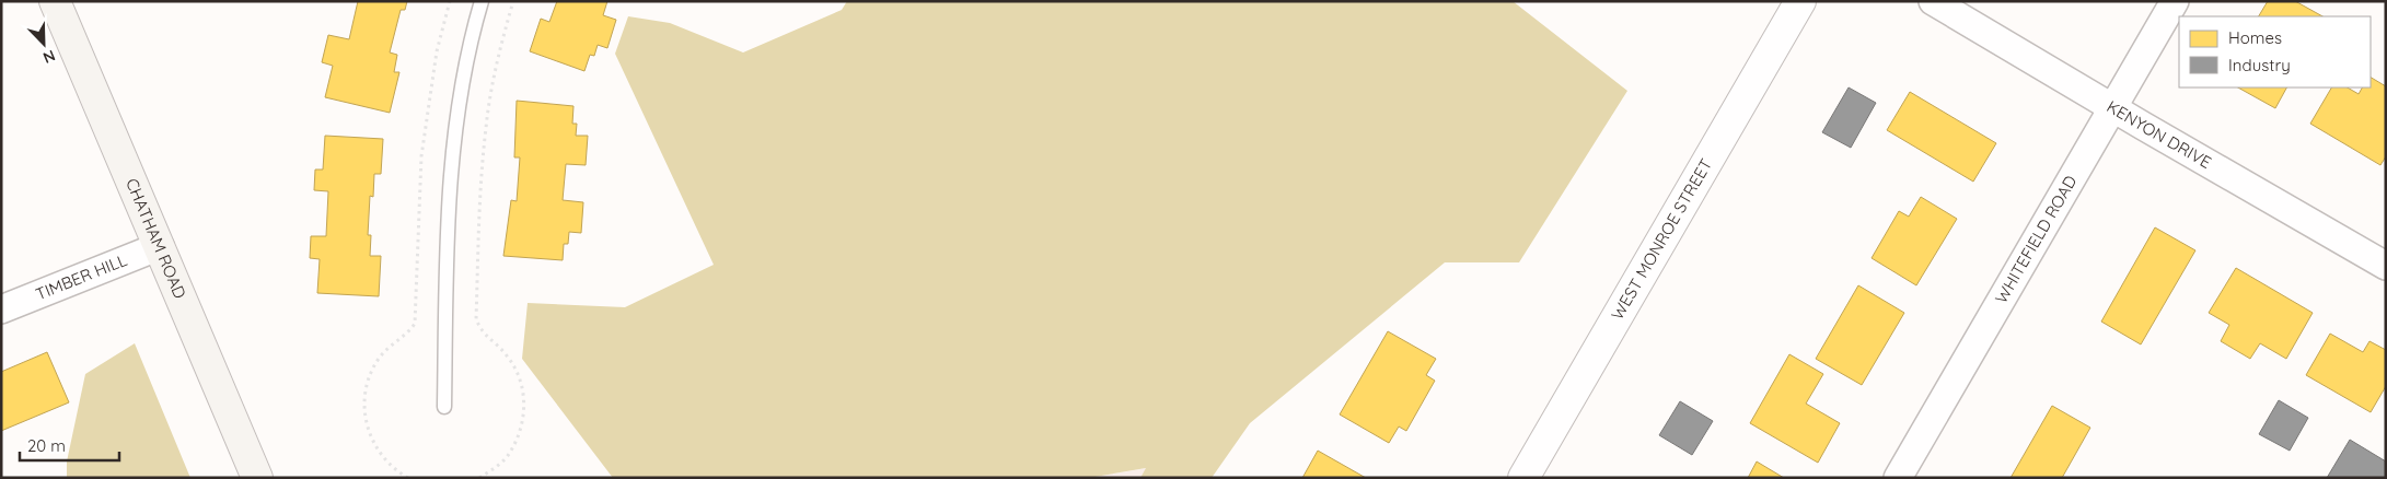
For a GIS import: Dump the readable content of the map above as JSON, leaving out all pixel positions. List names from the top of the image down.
{
  "streets": {
    "main road": ["CHATHAM ROAD"],
    "street": [
      "KENYON DRIVE",
      "WEST MONROE STREET",
      "WHITEFIELD ROAD",
      "TIMBER HILL"
    ]
  },
  "crossings": [
    ["KENYON DRIVE", "WHITEFIELD ROAD"],
    ["CHATHAM ROAD", "TIMBER HILL"]
  ],
  "legend": ["Homes", "Industry"],
  "scale_bar": "20 m",
  "north": "bottom right"
}
